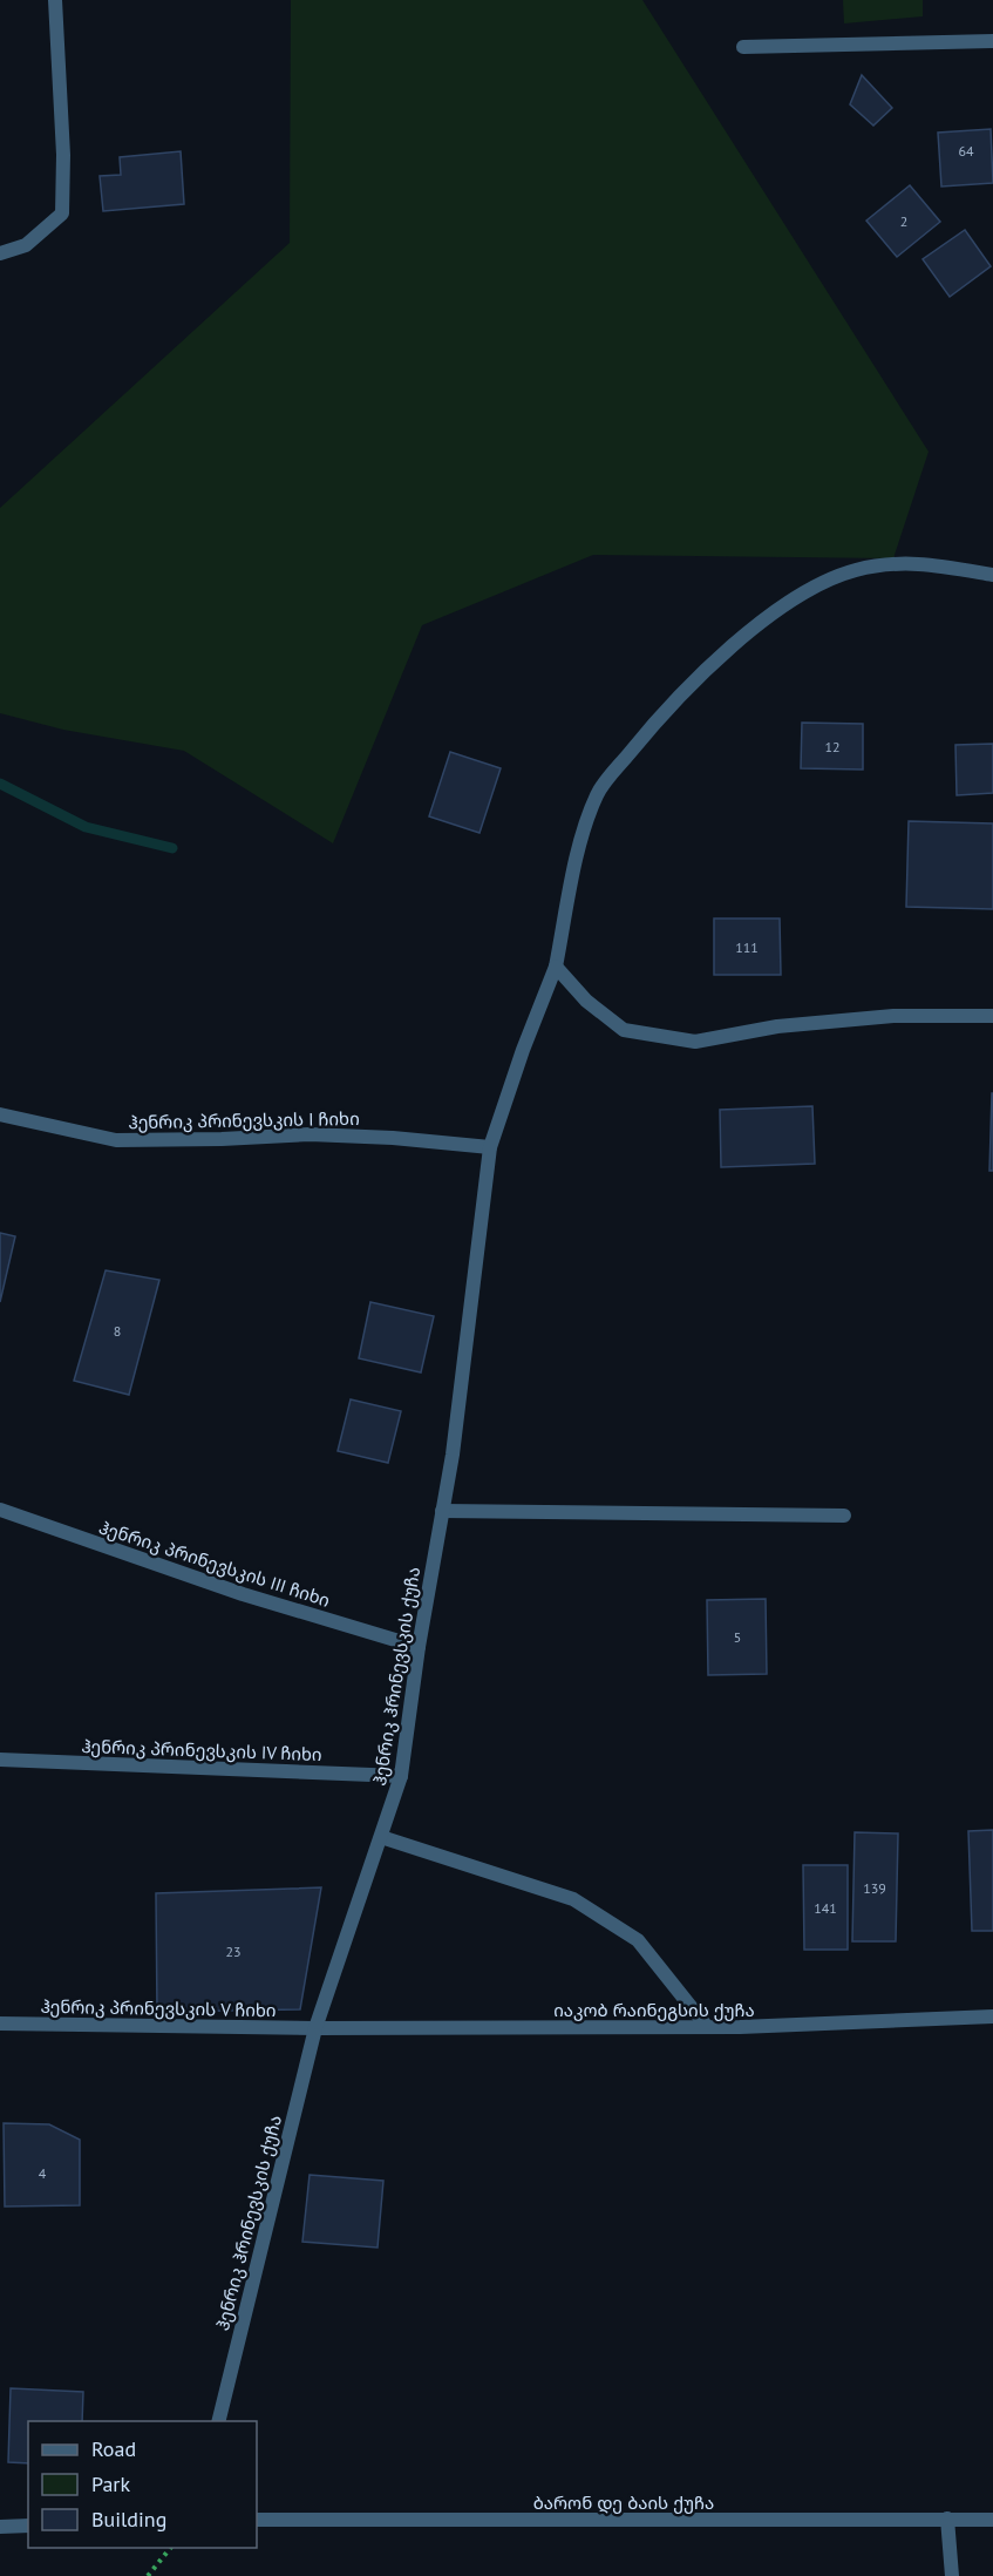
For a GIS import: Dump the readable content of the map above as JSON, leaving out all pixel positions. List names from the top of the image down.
{
  "streets": {
    "street": [
      "ჰენრიკ პრინევსკის I ჩიხი",
      "ჰენრიკ პრინევსკის III ჩიხი",
      "ჰენრიკ ჰრინევსკის ქუჩა",
      "ჰენრიკ პრინევსკის IV ჩიხი",
      "ჰენრიკ პრინევსკის V ჩიხი",
      "იაკობ რაინეგსის ქუჩა",
      "ბარონ დე ბაის ქუჩა"
    ]
  },
  "crossings": [
    ["ჰენრიკ პრინევსკის I ჩიხი", "ჰენრიკ ჰრინევსკის ქუჩა"],
    ["ჰენრიკ პრინევსკის III ჩიხი", "ჰენრიკ ჰრინევსკის ქუჩა"],
    ["ჰენრიკ ჰრინევსკის ქუჩა", "ჰენრიკ პრინევსკის IV ჩიხი"],
    ["ჰენრიკ ჰრინევსკის ქუჩა", "ჰენრიკ პრინევსკის V ჩიხი"],
    ["ჰენრიკ ჰრინევსკის ქუჩა", "იაკობ რაინეგსის ქუჩა"],
    ["ჰენრიკ პრინევსკის V ჩიხი", "იაკობ რაინეგსის ქუჩა"]
  ],
  "house_numbers": [
    "64",
    "2",
    "12",
    "111",
    "8",
    "5",
    "139",
    "141",
    "23",
    "4"
  ],
  "legend": ["Road", "Park", "Building"]
}
